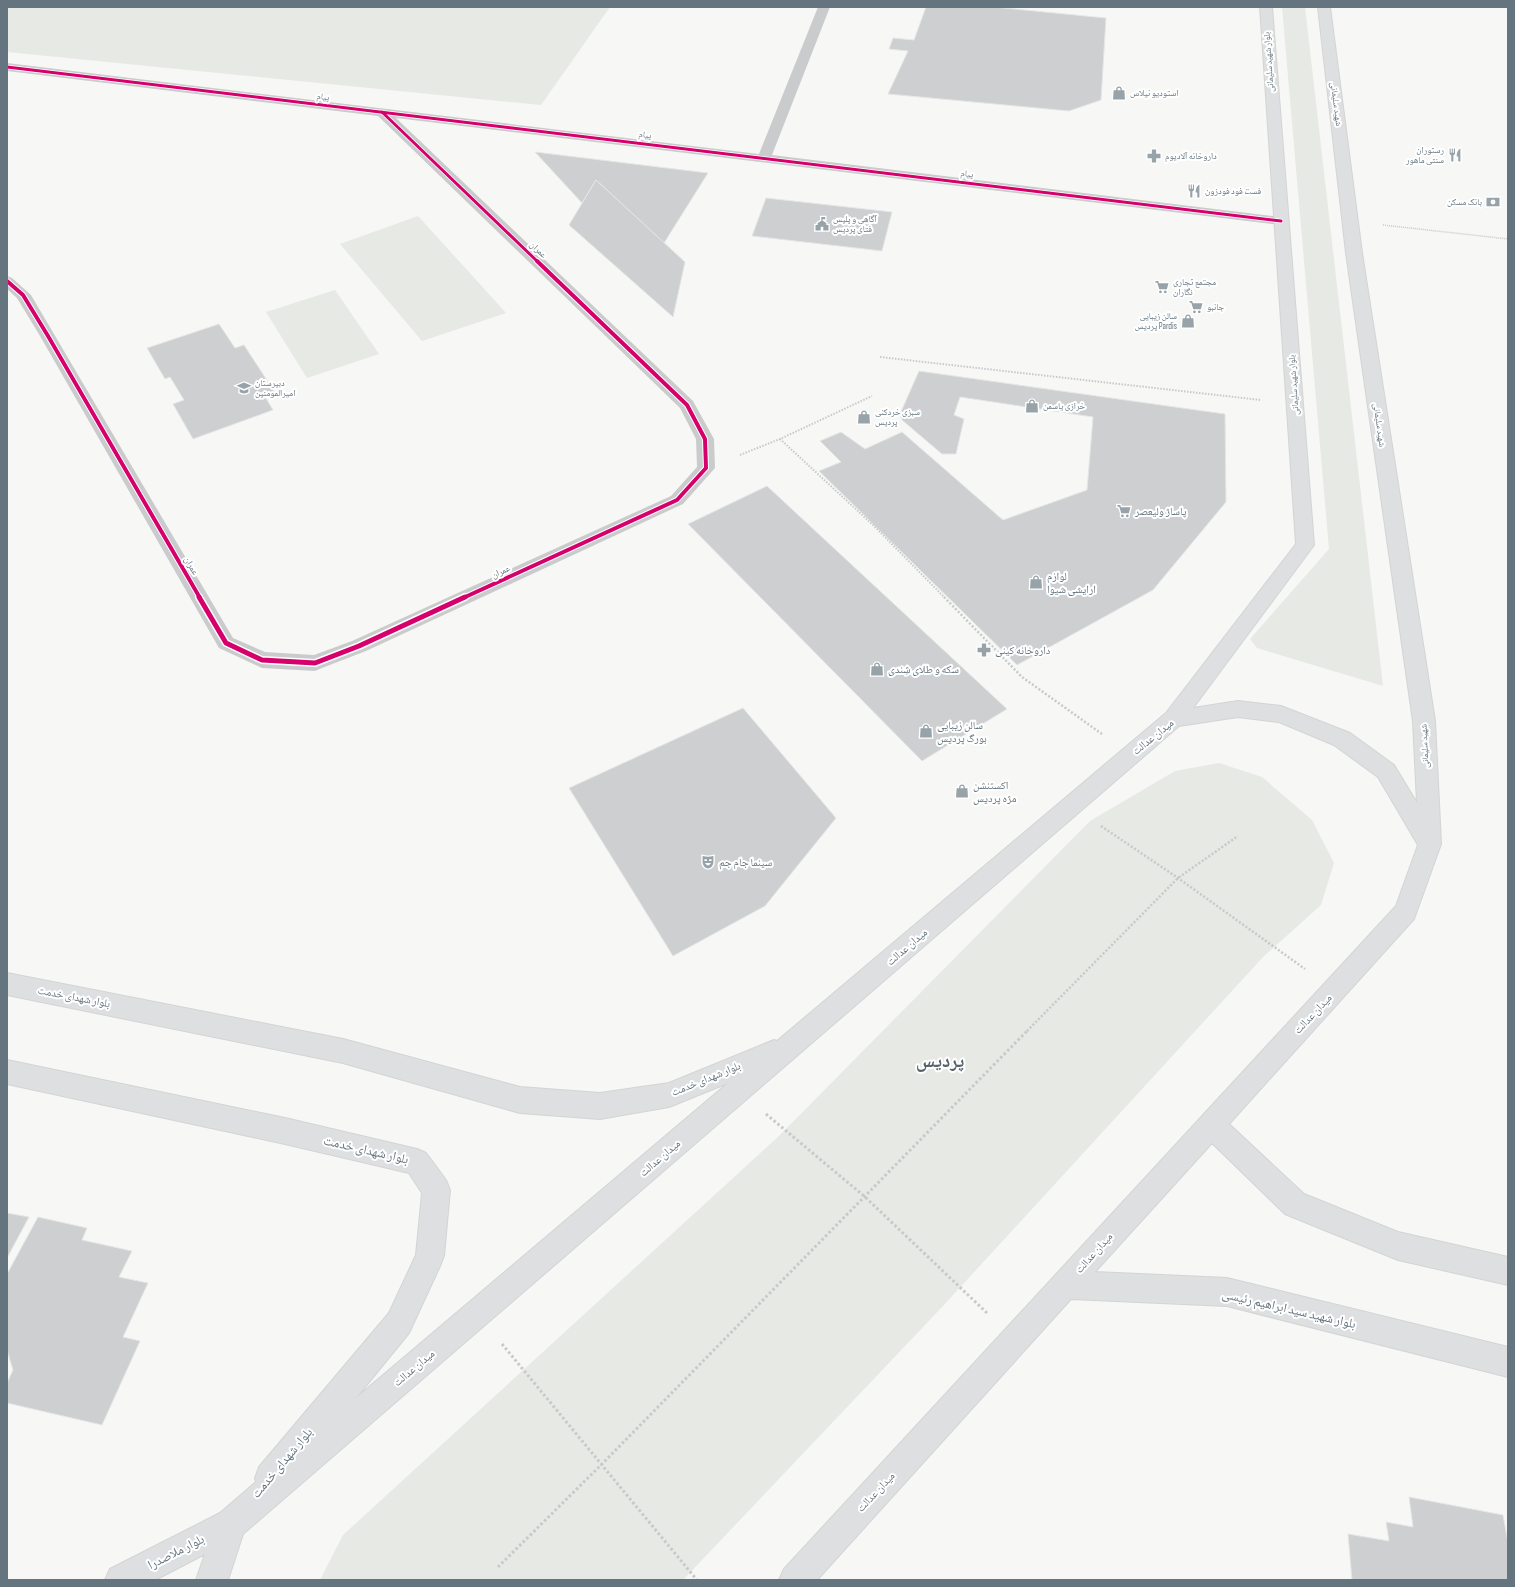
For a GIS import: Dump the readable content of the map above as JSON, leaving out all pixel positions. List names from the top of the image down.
{
  "streets": {
    "main road": [
      "بلوار شهید سلیمانی",
      "شهید سلیمانی",
      "میدان عدالت",
      "بلوار شهدای خدمت",
      "بلوار شهید سید ابراهیم رئیسی",
      "بلوار ملاصدرا"
    ],
    "street": ["پیام", "عمران"]
  },
  "crossings": [
    ["بلوار شهید سلیمانی", "پیام"],
    ["بلوار شهید سلیمانی", "میدان عدالت"],
    ["پیام", "عمران"],
    ["شهید سلیمانی", "میدان عدالت"],
    ["میدان عدالت", "بلوار شهدای خدمت"],
    ["میدان عدالت", "بلوار شهید سید ابراهیم رئیسی"],
    ["میدان عدالت", "بلوار ملاصدرا"],
    ["بلوار شهدای خدمت", "بلوار ملاصدرا"]
  ],
  "districts": ["پردیس"],
  "places": {
    "shop": [
      "استودیو نیلاس",
      "سالن زیبایی پردیس Pardis",
      "خرازی یاسمن",
      "سبزی خردکنی پردیس",
      "لوازم ارایشی شیوا",
      "سکه و طلای شِندی",
      "سالن زیبایی بورگ پردیس",
      "اکستنشن مژه پردیس"
    ],
    "restaurant": ["رستوران سنتی ماهور", "فست فود فودزون"],
    "pharmacy": ["داروخانه آلادیوم", "داروخانه کینی"],
    "bank": ["بانک مسکن"],
    "public building": ["آگاهی و پلیس فتای پردیس"],
    "supermarket": ["مجتمع تجاری نگاران", "جانبو", "پاساژ ولیعصر"],
    "school or university": ["دبیرستان امیرالمومنین"],
    "theatre": ["سینما جام جم"]
  }
}
